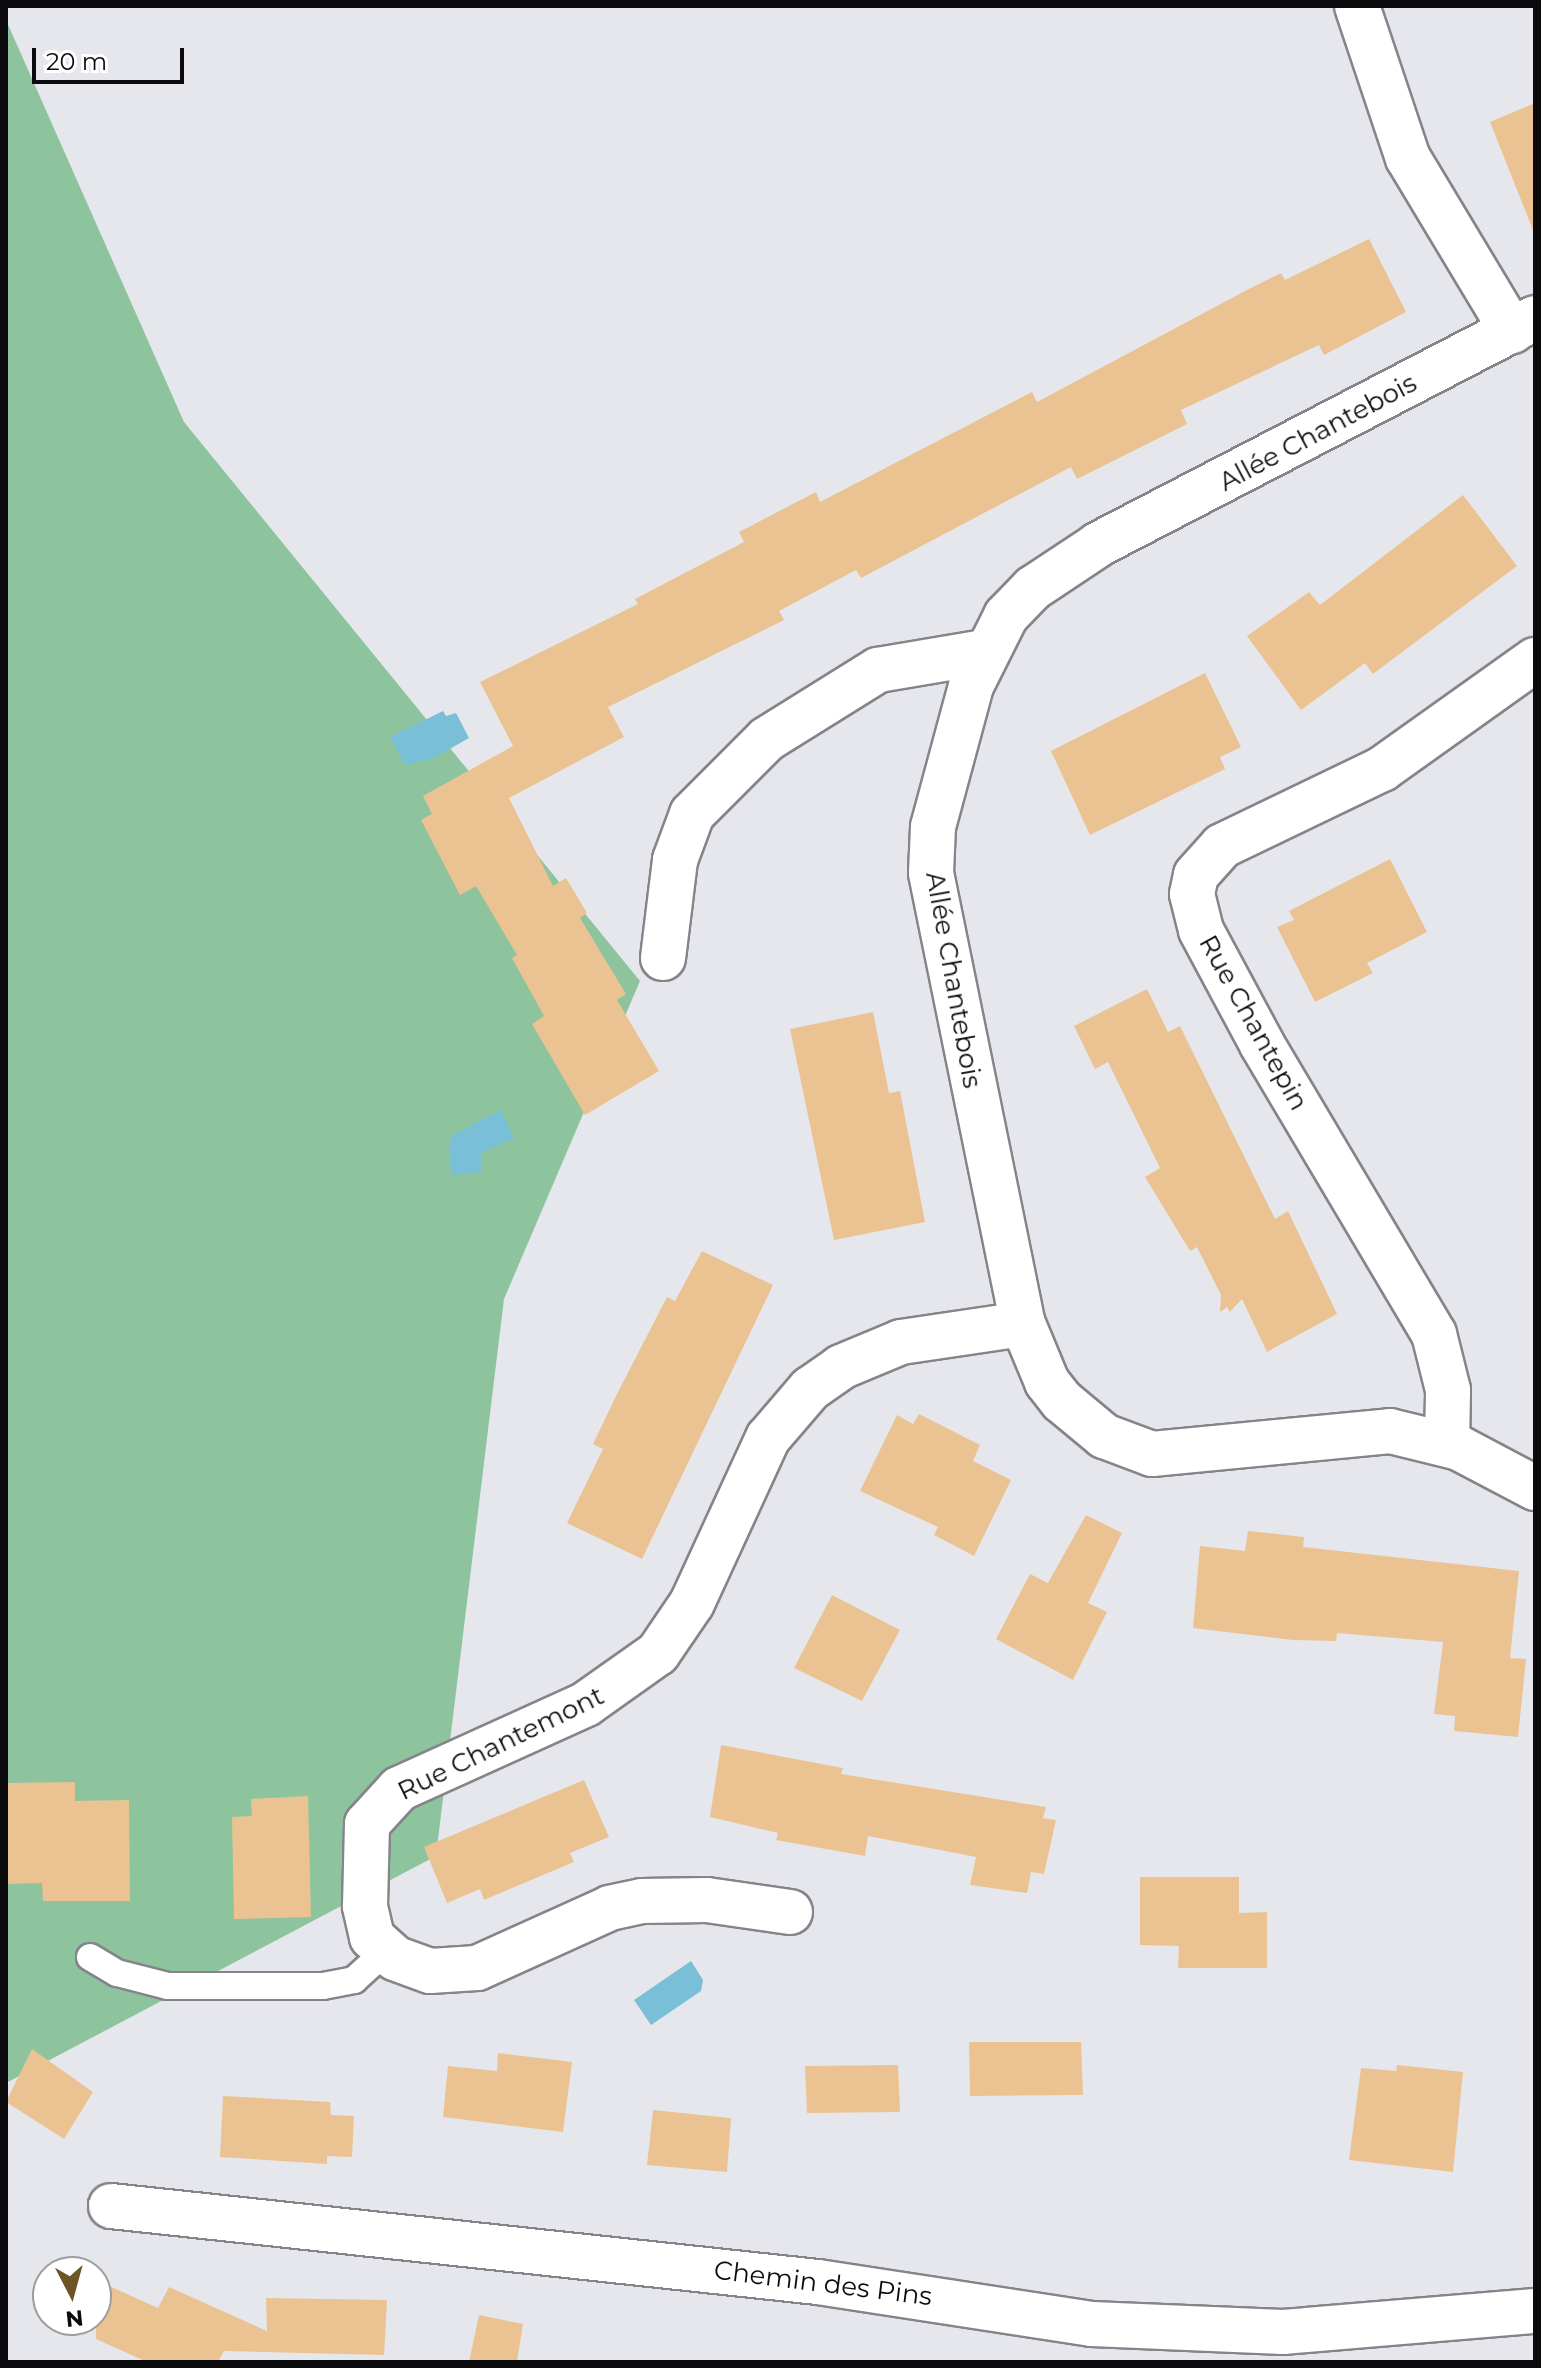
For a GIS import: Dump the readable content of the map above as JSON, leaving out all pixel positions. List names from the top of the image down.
{
  "streets": {
    "street": [
      "Allée Chantebois",
      "Rue Chantepin",
      "Rue Chantemont",
      "Chemin des Pins"
    ]
  },
  "crossings": [
    ["Allée Chantebois", "Rue Chantepin"],
    ["Allée Chantebois", "Rue Chantemont"]
  ],
  "scale_bar": "20 m",
  "north": "bottom"
}
